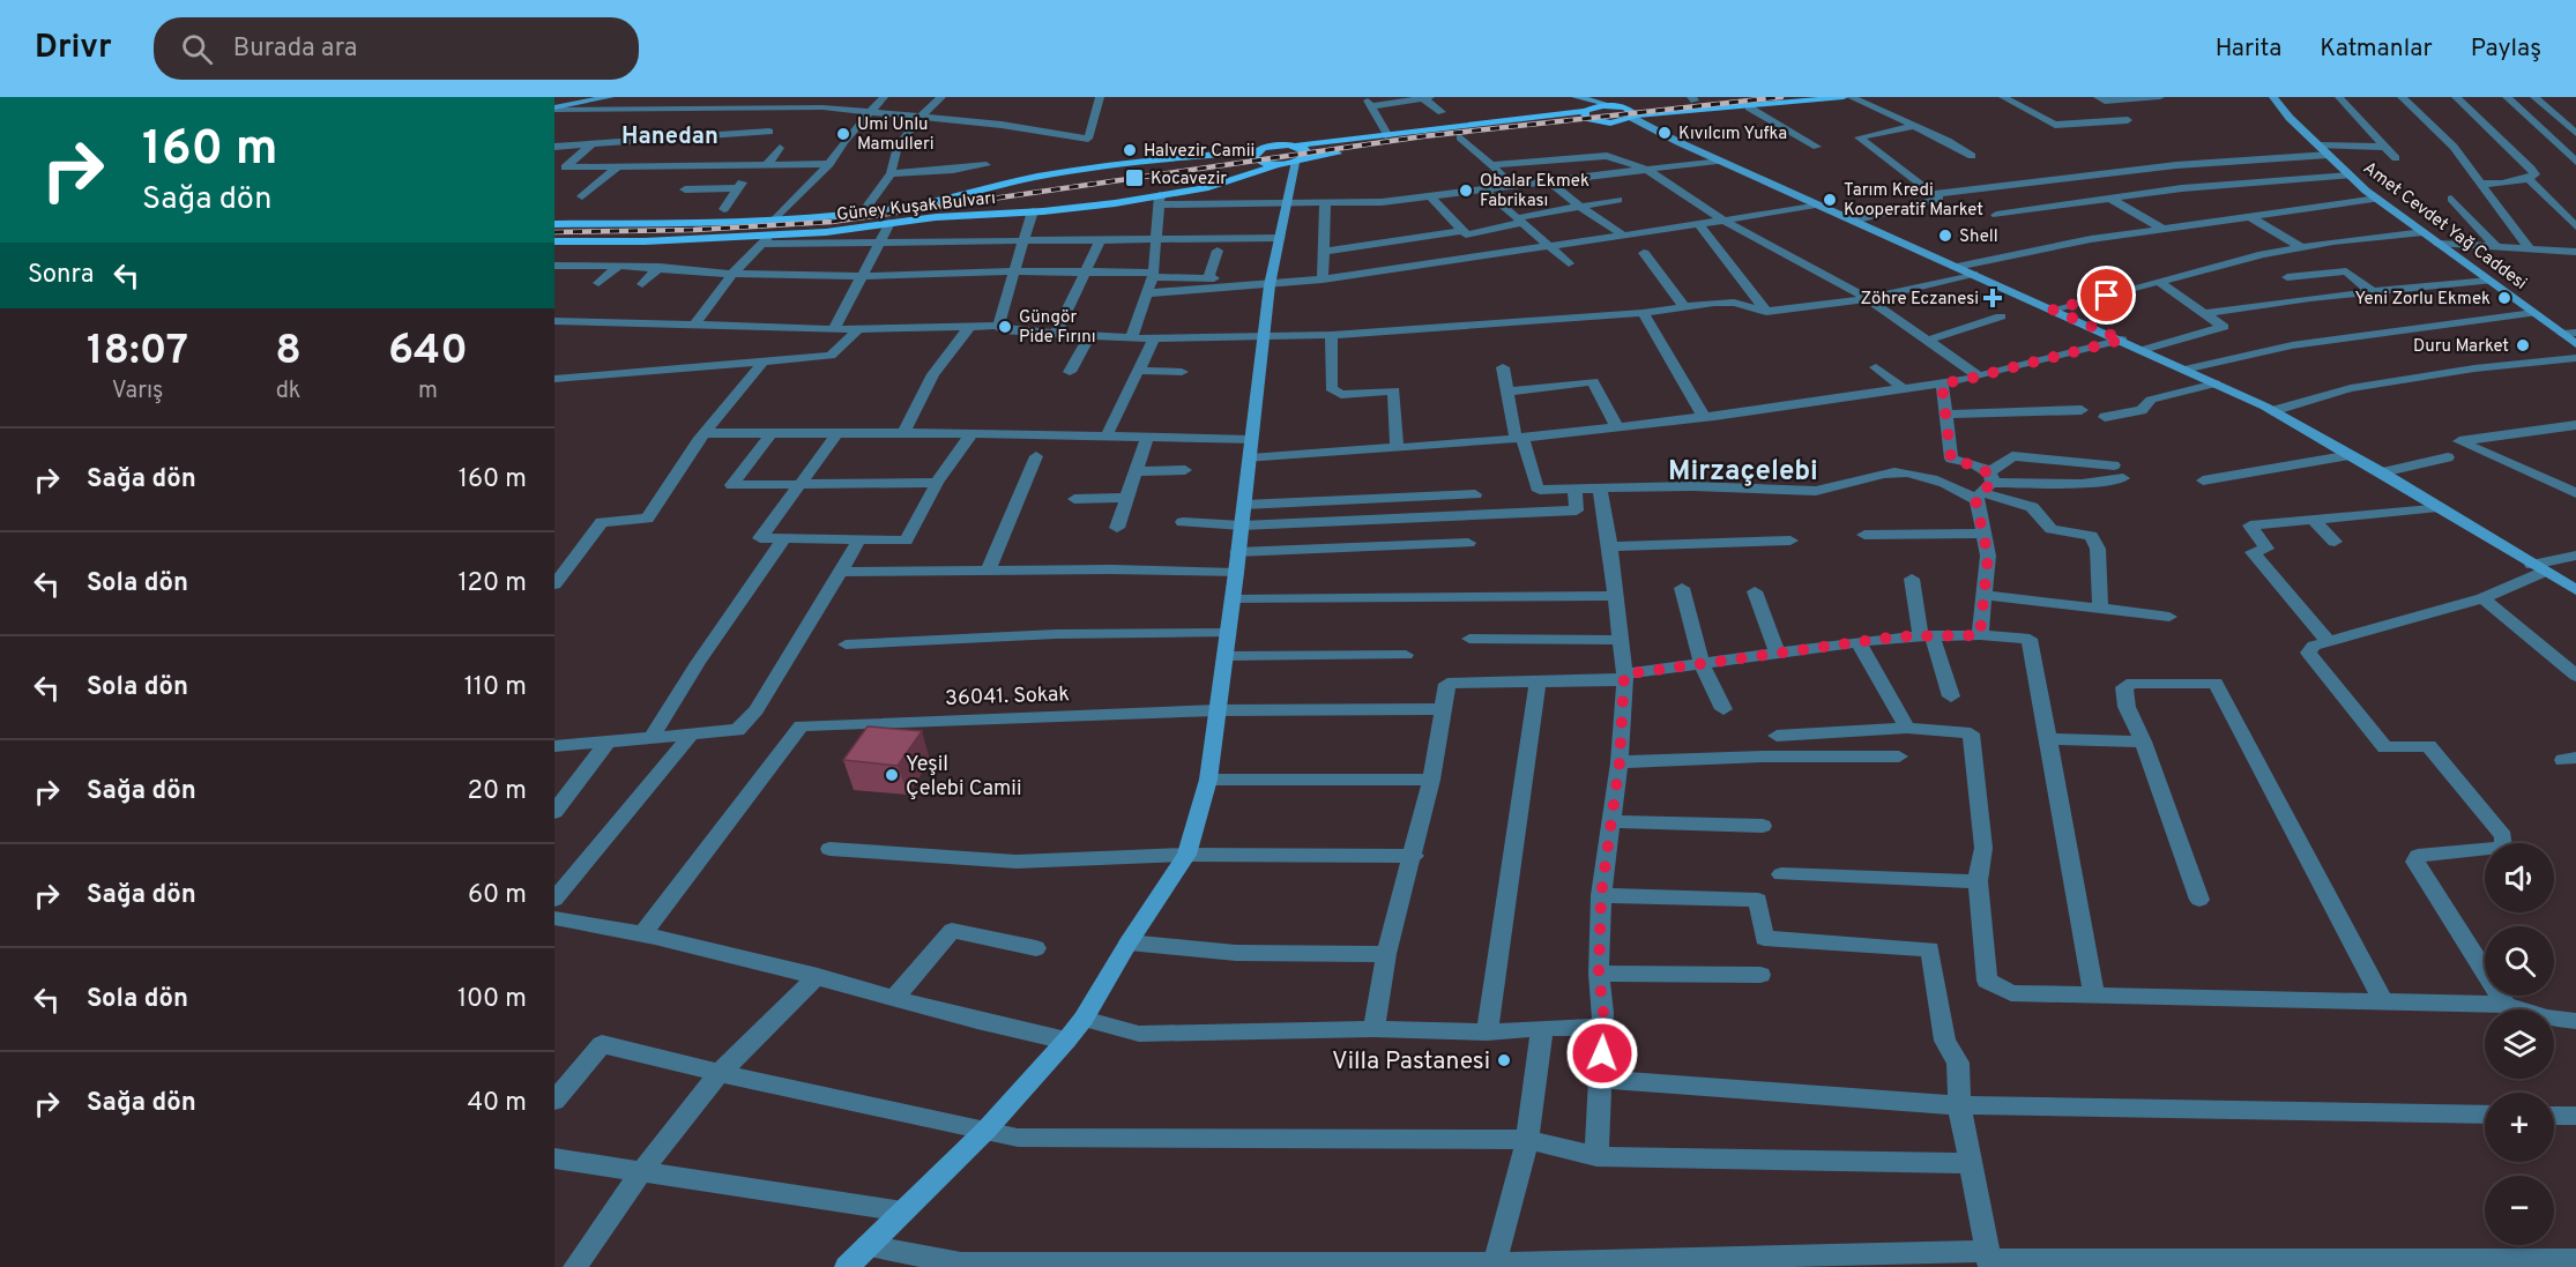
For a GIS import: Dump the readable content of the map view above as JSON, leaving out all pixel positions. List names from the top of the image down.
{
  "streets": {
    "main road": ["Güney Kuşak Bulvarı", "Amet Cevdet Yağ Caddesi"],
    "street": ["36041. Sokak"]
  },
  "districts": ["Hanedan", "Mirzaçelebi"],
  "places": {
    "other": [
      "Kıvılcım Yufka",
      "Umi Unlu Mamulleri",
      "Halvezir Camii",
      "Obalar Ekmek Fabrikası",
      "Tarım Kredi Kooperatif Market",
      "Shell",
      "Yeni Zorlu Ekmek",
      "Güngör Pide Fırını",
      "Duru Market",
      "Yeşil Çelebi Camii",
      "Villa Pastanesi"
    ],
    "transit": ["Kocavezir"],
    "health": ["Zöhre Eczanesi"]
  },
  "page": {
    "header": "Drivr",
    "search": "Burada ara",
    "nav": ["Harita", "Katmanlar", "Paylaş"],
    "turn": ["160 m", "Sağa dön"],
    "then": "Sonra",
    "eta": [
      "18:07",
      "Varış",
      "8",
      "dk",
      "640",
      "m"
    ],
    "list": [
      {
        "name": "Sağa dön",
        "value": "160 m"
      },
      {
        "name": "Sola dön",
        "value": "120 m"
      },
      {
        "name": "Sola dön",
        "value": "110 m"
      },
      {
        "name": "Sağa dön",
        "value": "20 m"
      },
      {
        "name": "Sağa dön",
        "value": "60 m"
      },
      {
        "name": "Sola dön",
        "value": "100 m"
      },
      {
        "name": "Sağa dön",
        "value": "40 m"
      }
    ],
    "map_buttons": ["+", "−"]
  }
}
